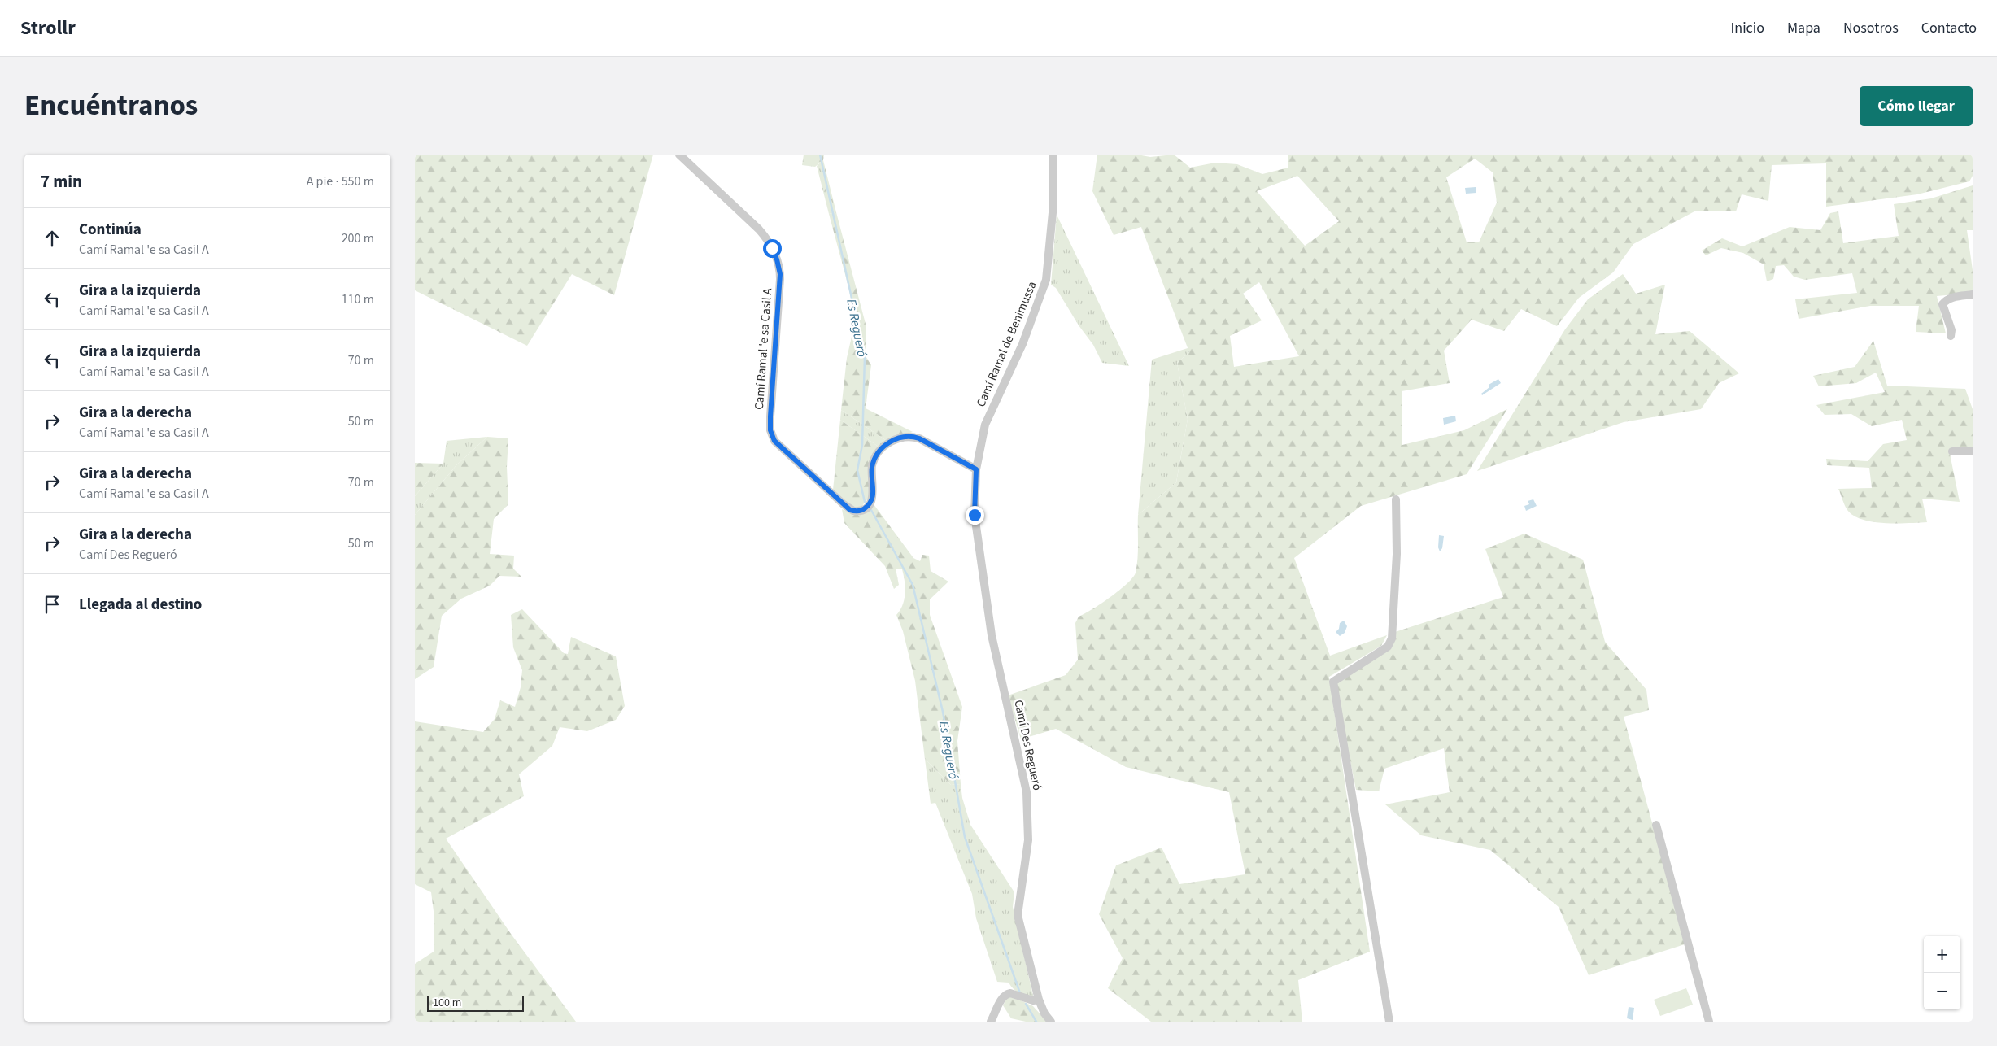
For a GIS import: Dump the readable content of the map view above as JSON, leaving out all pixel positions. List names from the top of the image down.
{
  "streets": {
    "street": ["Camí Ramal de Benimussa", "Camí Ramal 'e sa Casil A", "Camí Des Regueró"]
  },
  "crossings": [
    ["Camí Ramal de Benimussa", "Camí Ramal 'e sa Casil A"],
    ["Camí Ramal de Benimussa", "Camí Des Regueró"],
    ["Camí Ramal 'e sa Casil A", "Camí Des Regueró"]
  ],
  "water": ["Es Regueró"],
  "scale_bar": "100 m",
  "page": {
    "header": "Strollr",
    "nav": [
      "Inicio",
      "Mapa",
      "Nosotros",
      "Contacto"
    ],
    "title": "Encuéntranos",
    "buttons": "Cómo llegar",
    "heading": ["7 min", "A pie · 550 m"],
    "list": [
      ["Continúa", "Camí Ramal 'e sa Casil A", "200 m"],
      ["Gira a la izquierda", "Camí Ramal 'e sa Casil A", "110 m"],
      ["Gira a la izquierda", "Camí Ramal 'e sa Casil A", "70 m"],
      ["Gira a la derecha", "Camí Ramal 'e sa Casil A", "50 m"],
      ["Gira a la derecha", "Camí Ramal 'e sa Casil A", "70 m"],
      ["Gira a la derecha", "Camí Des Regueró", "50 m"],
      "Llegada al destino"
    ],
    "map_buttons": ["+", "−"],
    "scale": "100 m"
  }
}
